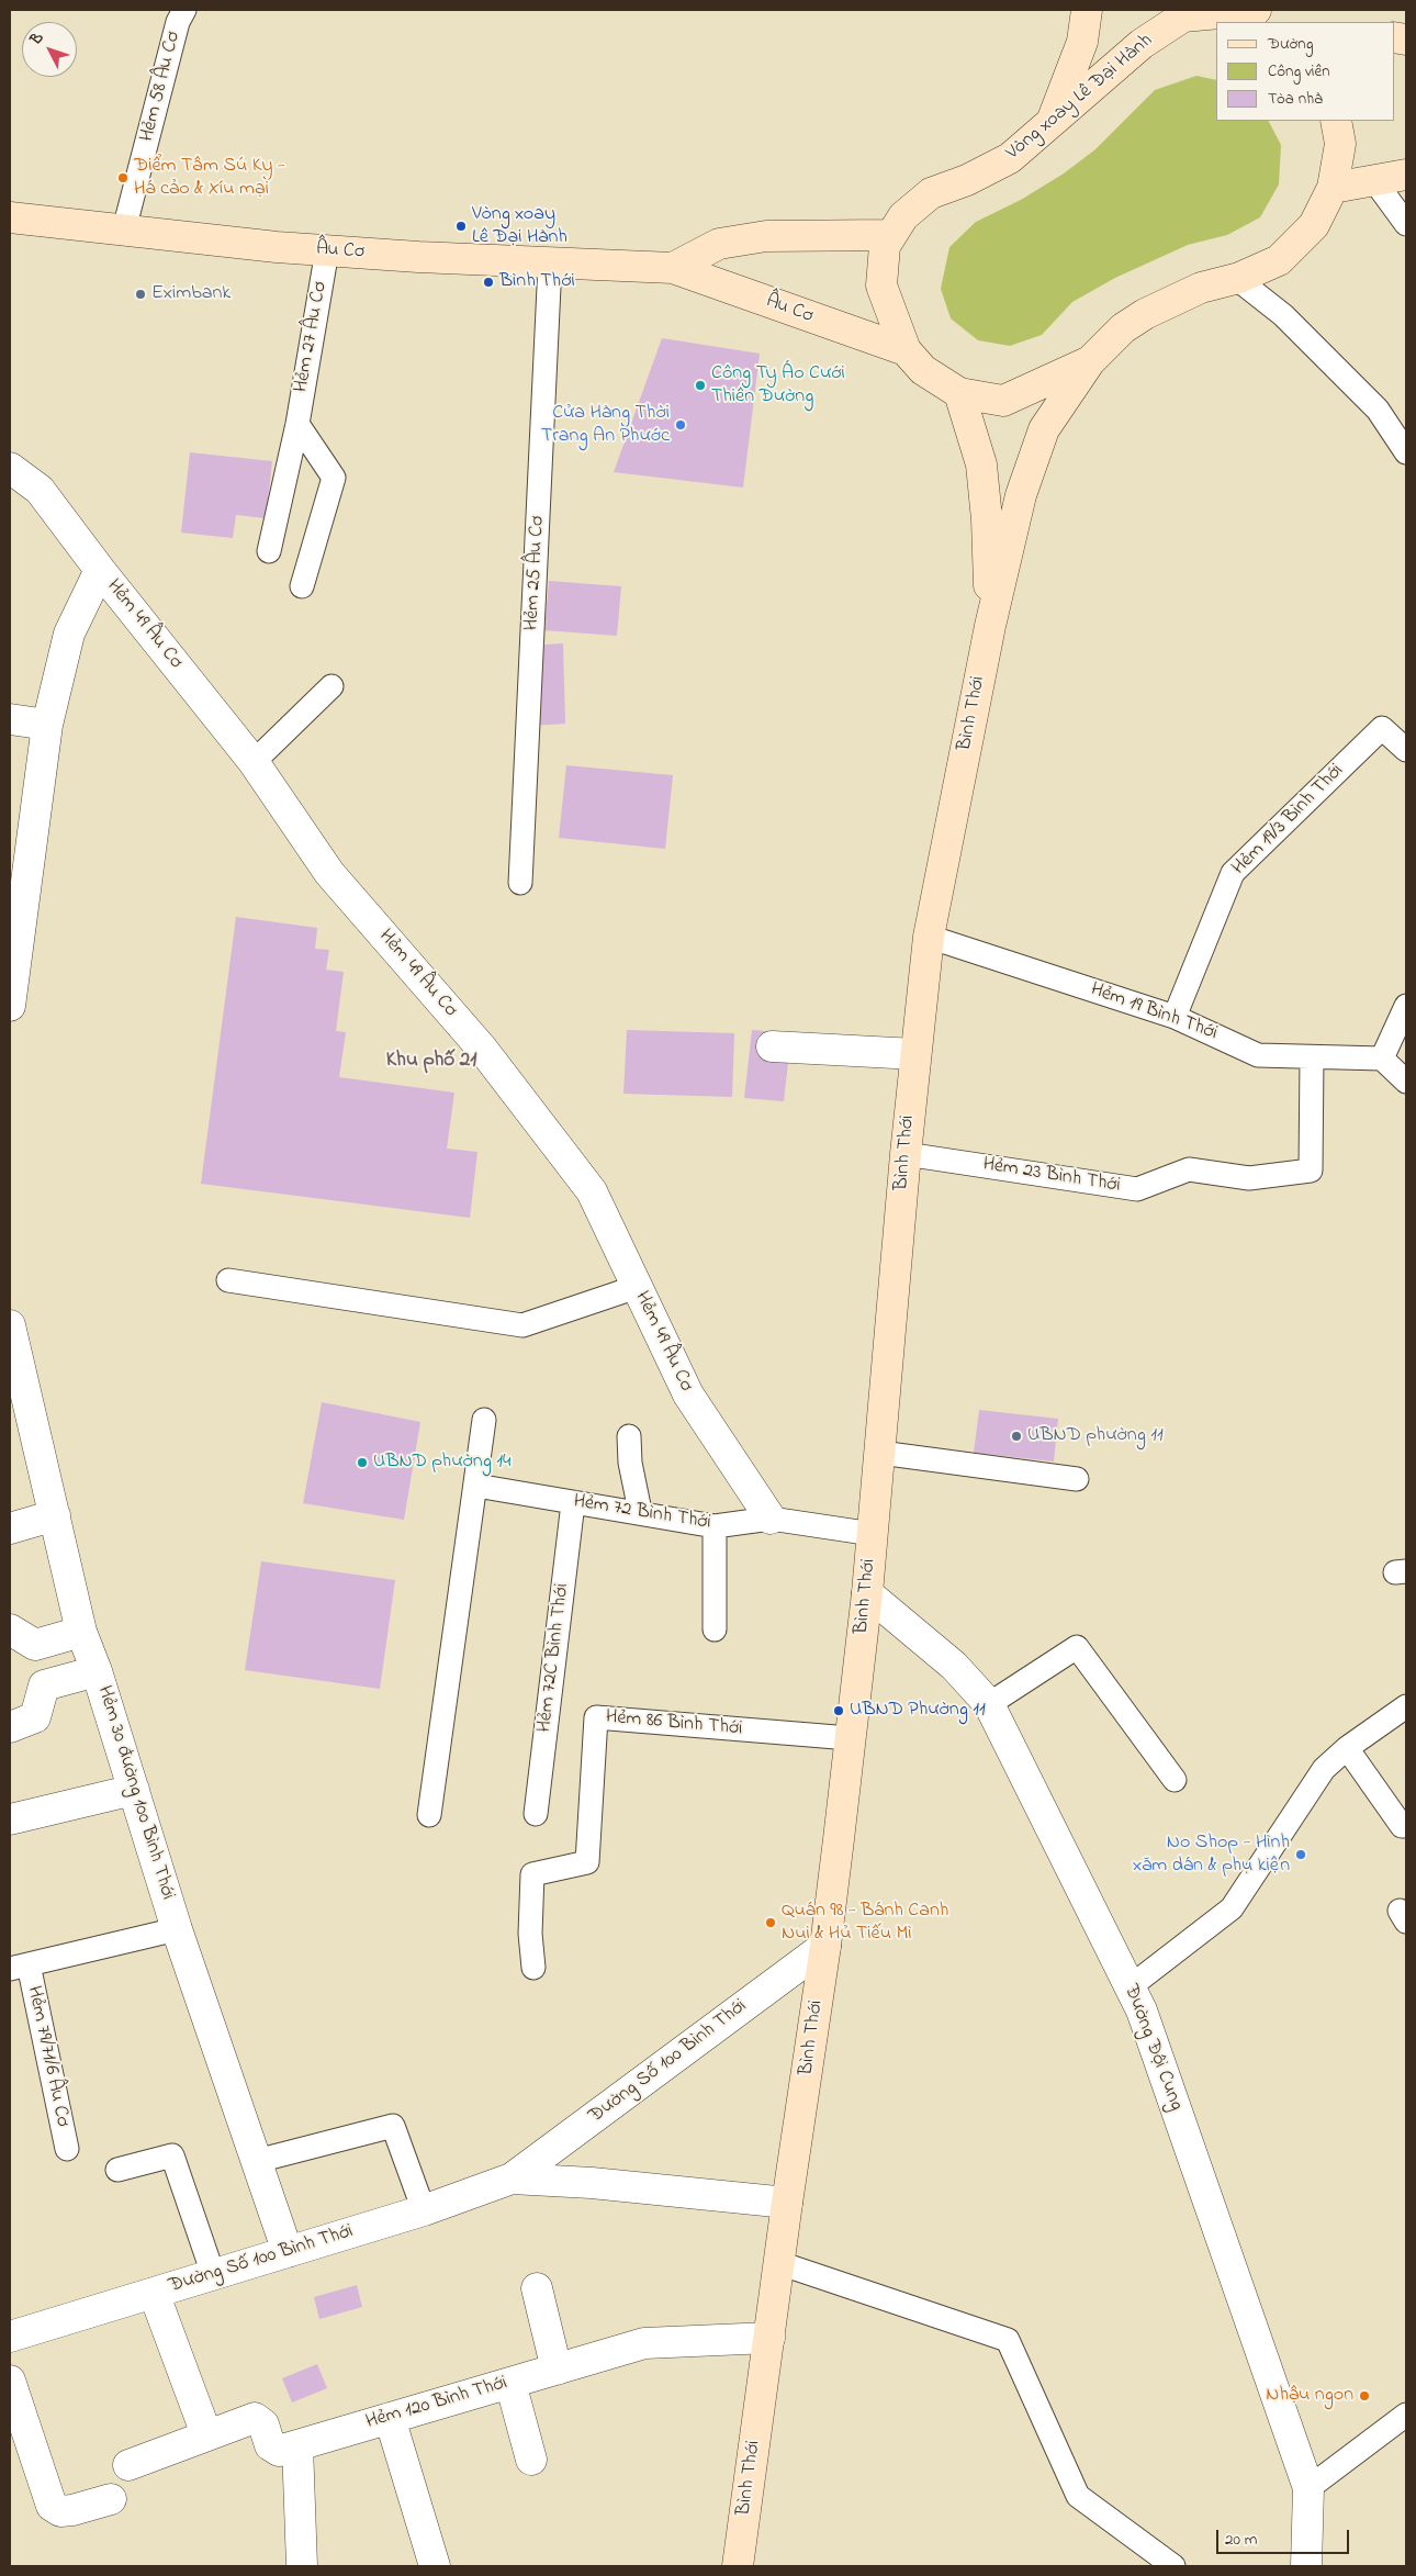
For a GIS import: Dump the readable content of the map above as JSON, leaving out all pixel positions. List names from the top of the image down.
{
  "streets": {
    "main road": ["Vòng xoay Lê Đại Hành", "Âu Cơ", "Bình Thới"],
    "street": [
      "Hẻm 49 Âu Cơ",
      "Hẻm 30 đường 100 Bình Thới",
      "Đường Đội Cung",
      "Đường Số 100 Bình Thới",
      "Hẻm 120 Bình Thới"
    ],
    "lane": [
      "Hẻm 58 Âu Cơ",
      "Hẻm 27 Âu Cơ",
      "Hẻm 25 Âu Cơ",
      "Hẻm 19/3 Bình Thới",
      "Hẻm 19 Bình Thới",
      "Hẻm 23 Bình Thới",
      "Hẻm 72 Bình Thới",
      "Hẻm 72C Bình Thới",
      "Hẻm 86 Bình Thới",
      "Hẻm 79/71/6 Âu Cơ"
    ]
  },
  "crossings": [
    ["Hẻm 58 Âu Cơ", "Âu Cơ"],
    ["Vòng xoay Lê Đại Hành", "Âu Cơ"],
    ["Vòng xoay Lê Đại Hành", "Bình Thới"],
    ["Âu Cơ", "Hẻm 27 Âu Cơ"],
    ["Âu Cơ", "Hẻm 25 Âu Cơ"],
    ["Hẻm 49 Âu Cơ", "Hẻm 72 Bình Thới"],
    ["Bình Thới", "Hẻm 19 Bình Thới"],
    ["Bình Thới", "Hẻm 23 Bình Thới"],
    ["Bình Thới", "Hẻm 72 Bình Thới"],
    ["Bình Thới", "Hẻm 86 Bình Thới"],
    ["Bình Thới", "Đường Đội Cung"],
    ["Bình Thới", "Đường Số 100 Bình Thới"],
    ["Bình Thới", "Hẻm 120 Bình Thới"],
    ["Hẻm 19/3 Bình Thới", "Hẻm 19 Bình Thới"],
    ["Hẻm 19 Bình Thới", "Hẻm 23 Bình Thới"],
    ["Hẻm 72 Bình Thới", "Hẻm 72C Bình Thới"],
    ["Hẻm 30 đường 100 Bình Thới", "Đường Số 100 Bình Thới"]
  ],
  "districts": ["Khu phố 21"],
  "places": [
    "Điểm Tâm Sú Ky - Há cảo & Xíu mại",
    "Vòng xoay Lê Đại Hành",
    "Bình Thới",
    "Eximbank",
    "Công Ty Áo Cưới Thiên Đường",
    "Cửa Hàng Thời Trang An Phước",
    "UBND phường 11",
    "UBND phường 14",
    "UBND Phường 11",
    "No Shop - Hình xăm dán & phụ kiện",
    "Quán 98 - Bánh Canh Nui & Hủ Tiếu Mì",
    "Nhậu ngon"
  ],
  "legend": ["Đường", "Công viên", "Tòa nhà"],
  "scale_bar": "20 m",
  "north": "top left"
}
